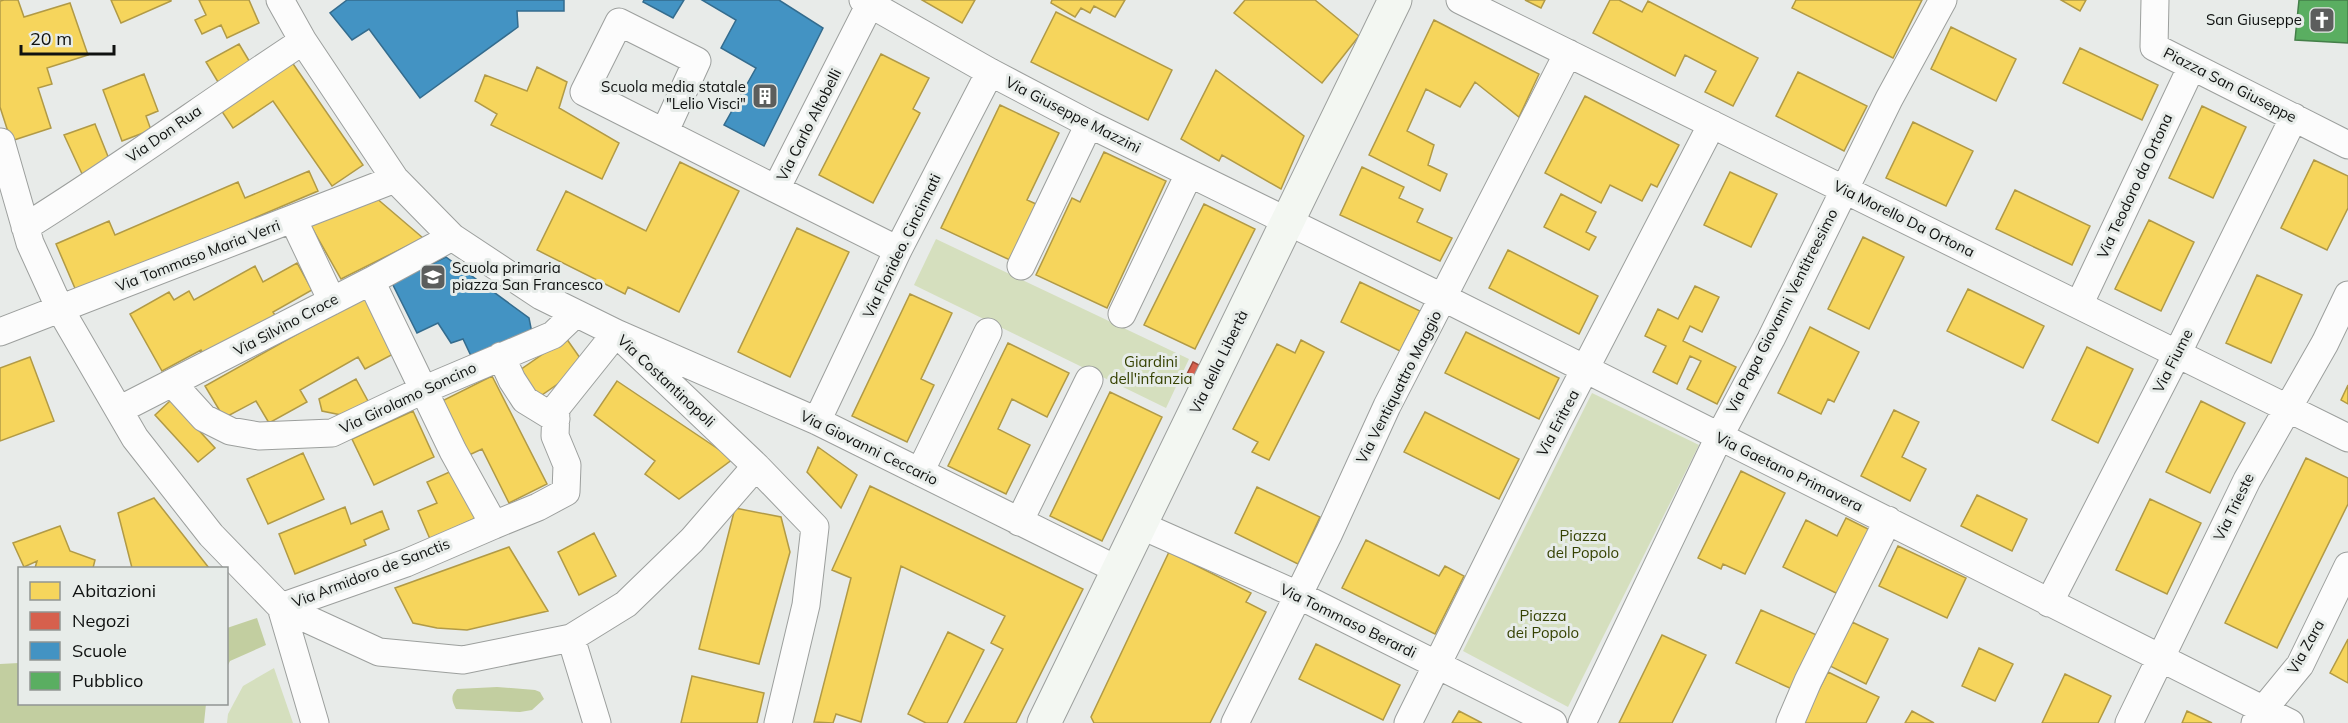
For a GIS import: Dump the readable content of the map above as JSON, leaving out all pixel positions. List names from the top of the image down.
{
  "streets": {
    "main road": ["Via della Libertà"],
    "street": [
      "Piazza San Giuseppe",
      "Via Giuseppe Mazzini",
      "Via Carlo Altobelli",
      "Via Don Rua",
      "Via Teodoro da Ortona",
      "Via Morello Da Ortona",
      "Via Florideo. Cincinnati",
      "Via Tommaso Maria Verri",
      "Via Papa Giovanni Ventitreesimo",
      "Via Silvino Croce",
      "Via Fiume",
      "Via Costantinopoli",
      "Via Ventiquattro Maggio",
      "Via Girolamo Soncino",
      "Via Eritrea",
      "Via Giovanni Ceccario",
      "Via Gaetano Primavera",
      "Via Trieste",
      "Via Armidoro de Sanctis",
      "Via Tommaso Berardi",
      "Via Zara"
    ]
  },
  "crossings": [
    ["Piazza San Giuseppe", "Via Teodoro da Ortona"],
    ["Piazza San Giuseppe", "Via Fiume"],
    ["Via Giuseppe Mazzini", "Via Carlo Altobelli"],
    ["Via Giuseppe Mazzini", "Via Florideo. Cincinnati"],
    ["Via Giuseppe Mazzini", "Via della Libertà"],
    ["Via Giuseppe Mazzini", "Via Gaetano Primavera"],
    ["Via Carlo Altobelli", "Via Florideo. Cincinnati"],
    ["Via Don Rua", "Via Costantinopoli"],
    ["Via Teodoro da Ortona", "Via Morello Da Ortona"],
    ["Via Morello Da Ortona", "Via Papa Giovanni Ventitreesimo"],
    ["Via Morello Da Ortona", "Via Fiume"],
    ["Via Morello Da Ortona", "Via Ventiquattro Maggio"],
    ["Via Morello Da Ortona", "Via Eritrea"],
    ["Via Morello Da Ortona", "Via Trieste"],
    ["Via Florideo. Cincinnati", "Via Giovanni Ceccario"],
    ["Via Tommaso Maria Verri", "Via Costantinopoli"],
    ["Via Papa Giovanni Ventitreesimo", "Via Gaetano Primavera"],
    ["Via Silvino Croce", "Via Costantinopoli"],
    ["Via Silvino Croce", "Via Girolamo Soncino"],
    ["Via Fiume", "Via Gaetano Primavera"],
    ["Via della Libertà", "Via Giovanni Ceccario"],
    ["Via della Libertà", "Via Gaetano Primavera"],
    ["Via della Libertà", "Via Tommaso Berardi"],
    ["Via Costantinopoli", "Via Girolamo Soncino"],
    ["Via Costantinopoli", "Via Giovanni Ceccario"],
    ["Via Ventiquattro Maggio", "Via Gaetano Primavera"],
    ["Via Ventiquattro Maggio", "Via Tommaso Berardi"],
    ["Via Eritrea", "Via Gaetano Primavera"],
    ["Via Eritrea", "Via Tommaso Berardi"],
    ["Via Gaetano Primavera", "Via Trieste"],
    ["Via Gaetano Primavera", "Via Zara"]
  ],
  "parks": ["Giardini dell'infanzia", "Piazza del Popolo", "Piazza dei Popolo"],
  "places": {
    "church": ["San Giuseppe"],
    "building": ["Scuola media statale \"Lelio Visci\""],
    "school or university": ["Scuola primaria piazza San Francesco"]
  },
  "legend": [
    "Abitazioni",
    "Negozi",
    "Scuole",
    "Pubblico"
  ],
  "scale_bar": "20 m"
}
